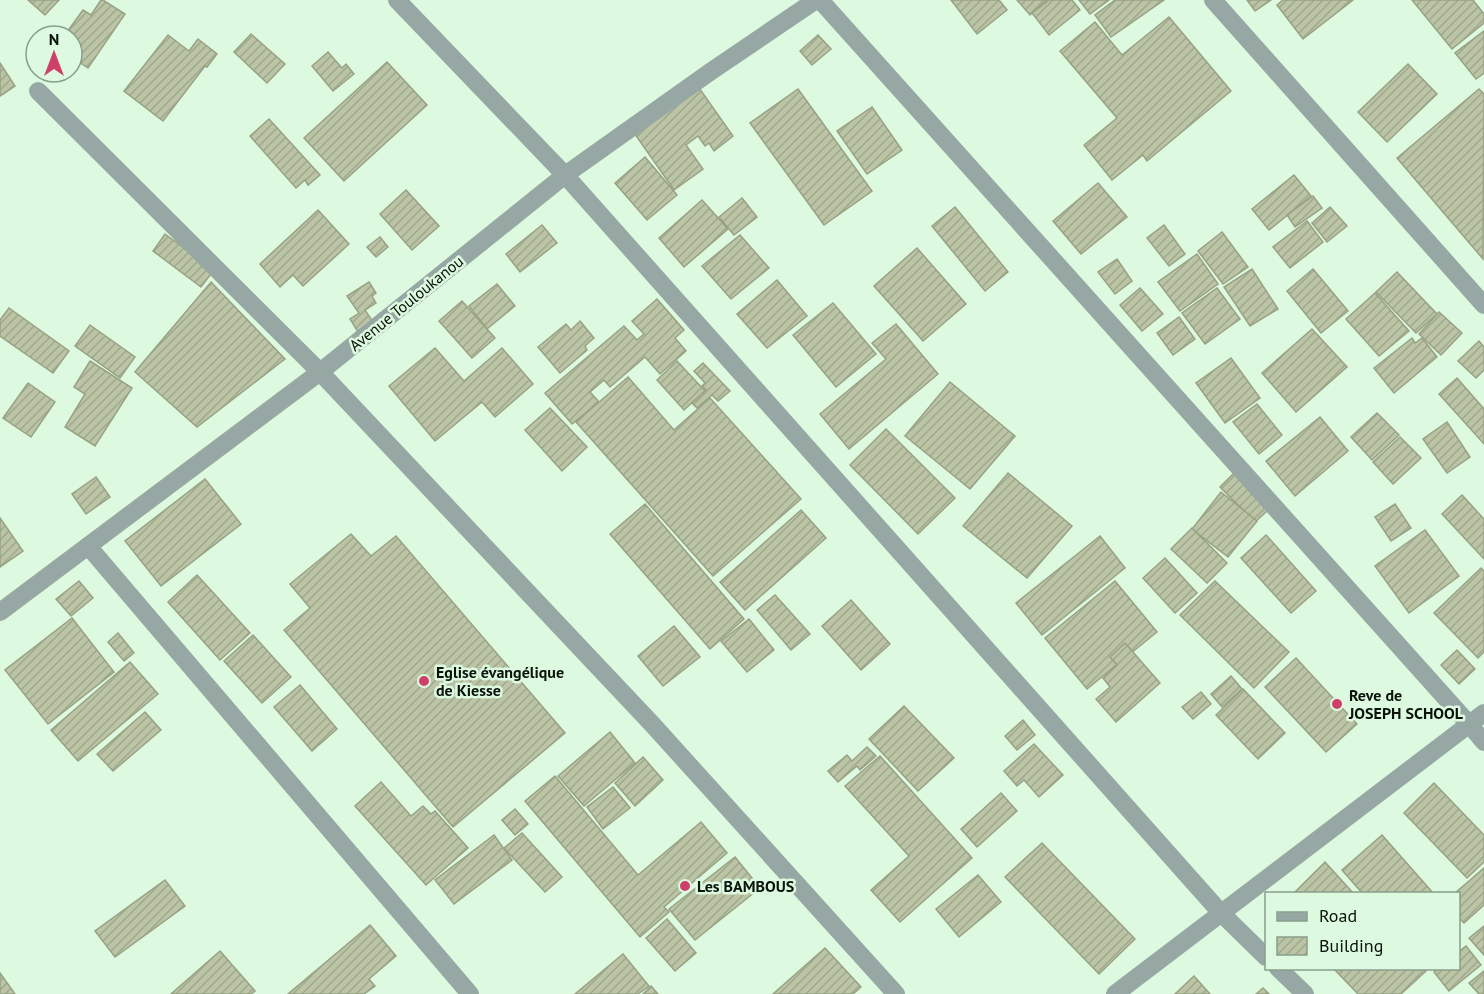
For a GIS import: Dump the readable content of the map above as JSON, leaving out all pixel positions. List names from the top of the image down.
{
  "streets": {
    "street": ["Avenue Touloukanou"]
  },
  "places": ["Eglise évangélique de Kiesse", "Reve de JOSEPH SCHOOL", "Les BAMBOUS"],
  "legend": ["Road", "Building"],
  "north": "top"
}
